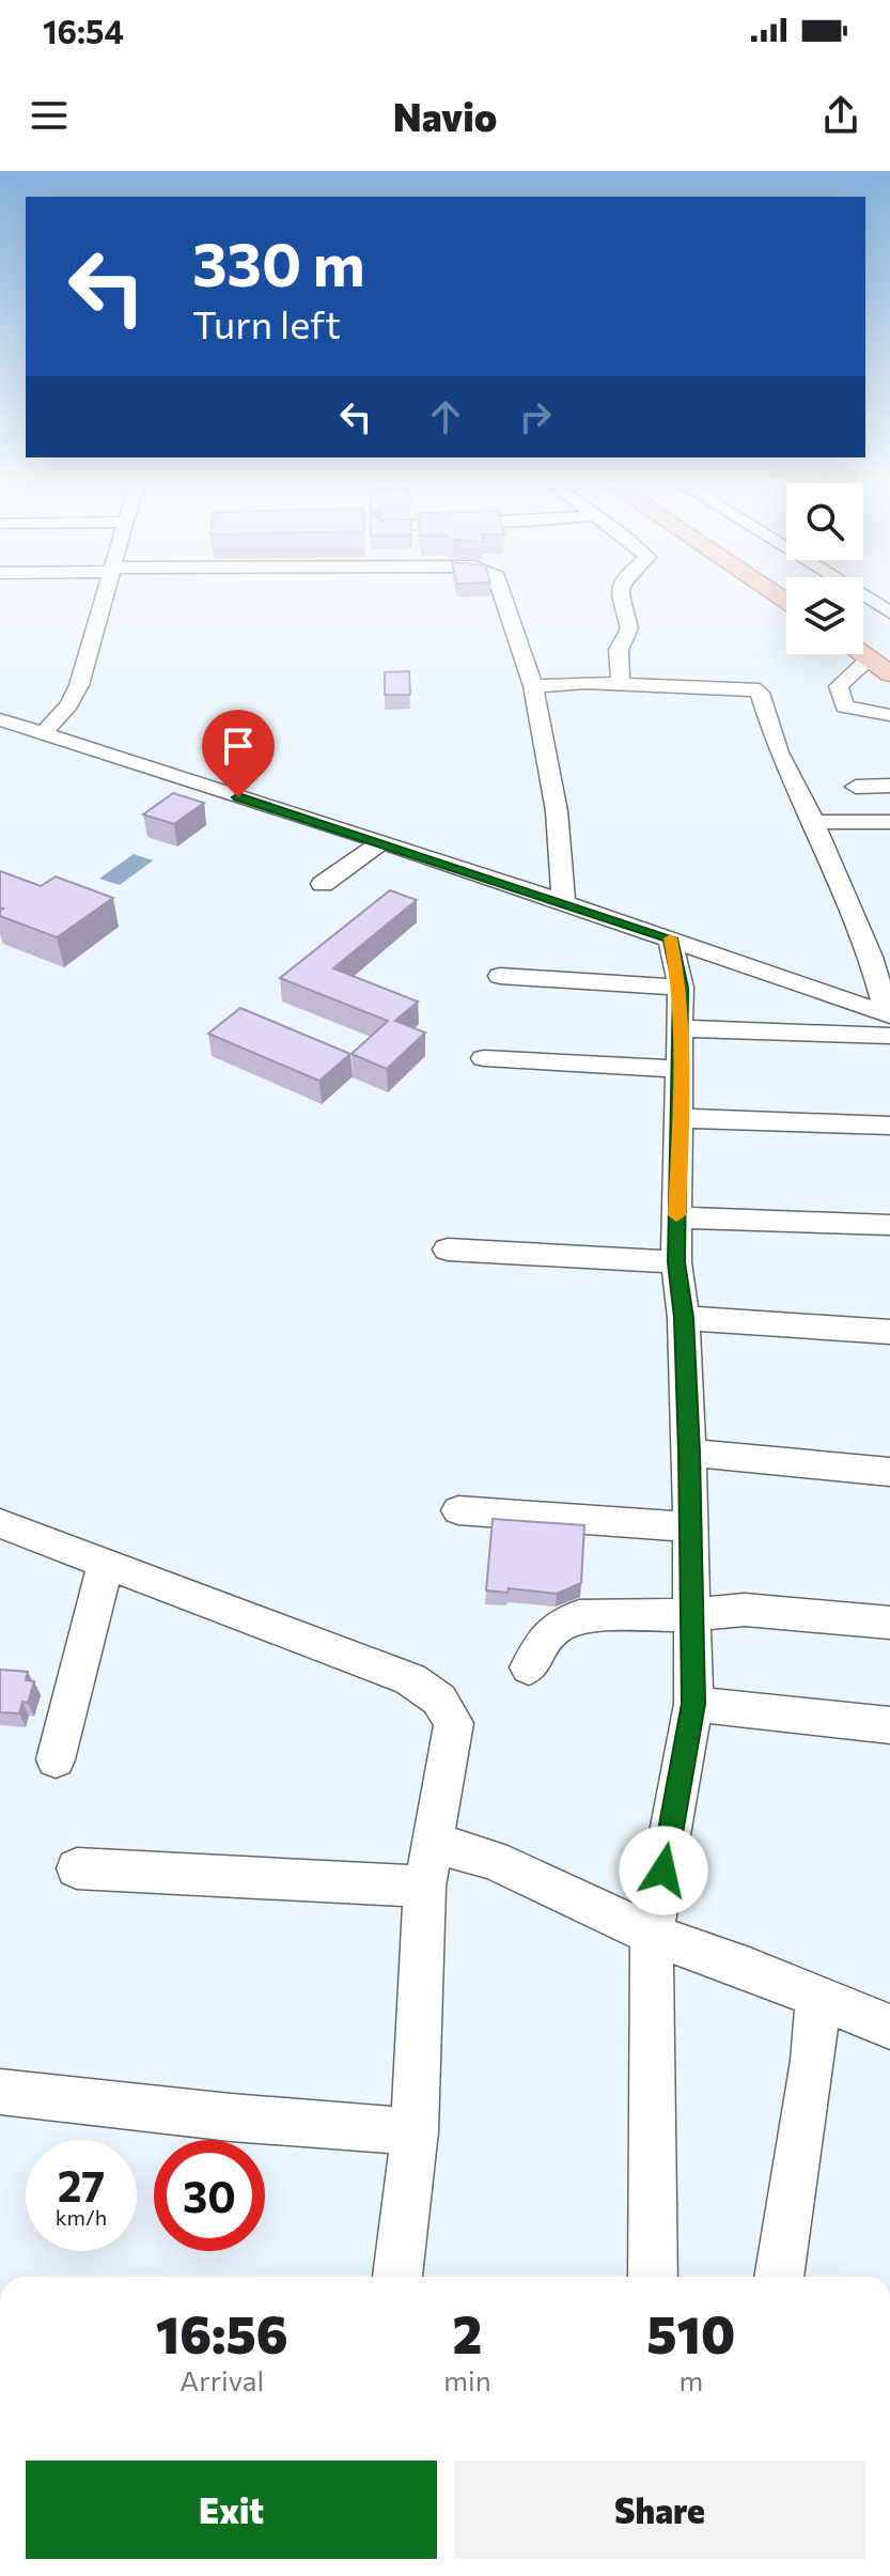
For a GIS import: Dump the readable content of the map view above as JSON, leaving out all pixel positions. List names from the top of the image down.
{
  "page": {
    "status": "16:54",
    "header": "Navio",
    "turn": ["330 m", "Turn left"],
    "speed": "27 km/h",
    "limit": "30",
    "eta": [
      "16:56",
      "Arrival",
      "2",
      "min",
      "510",
      "m"
    ],
    "buttons": ["Exit", "Share"]
  }
}
